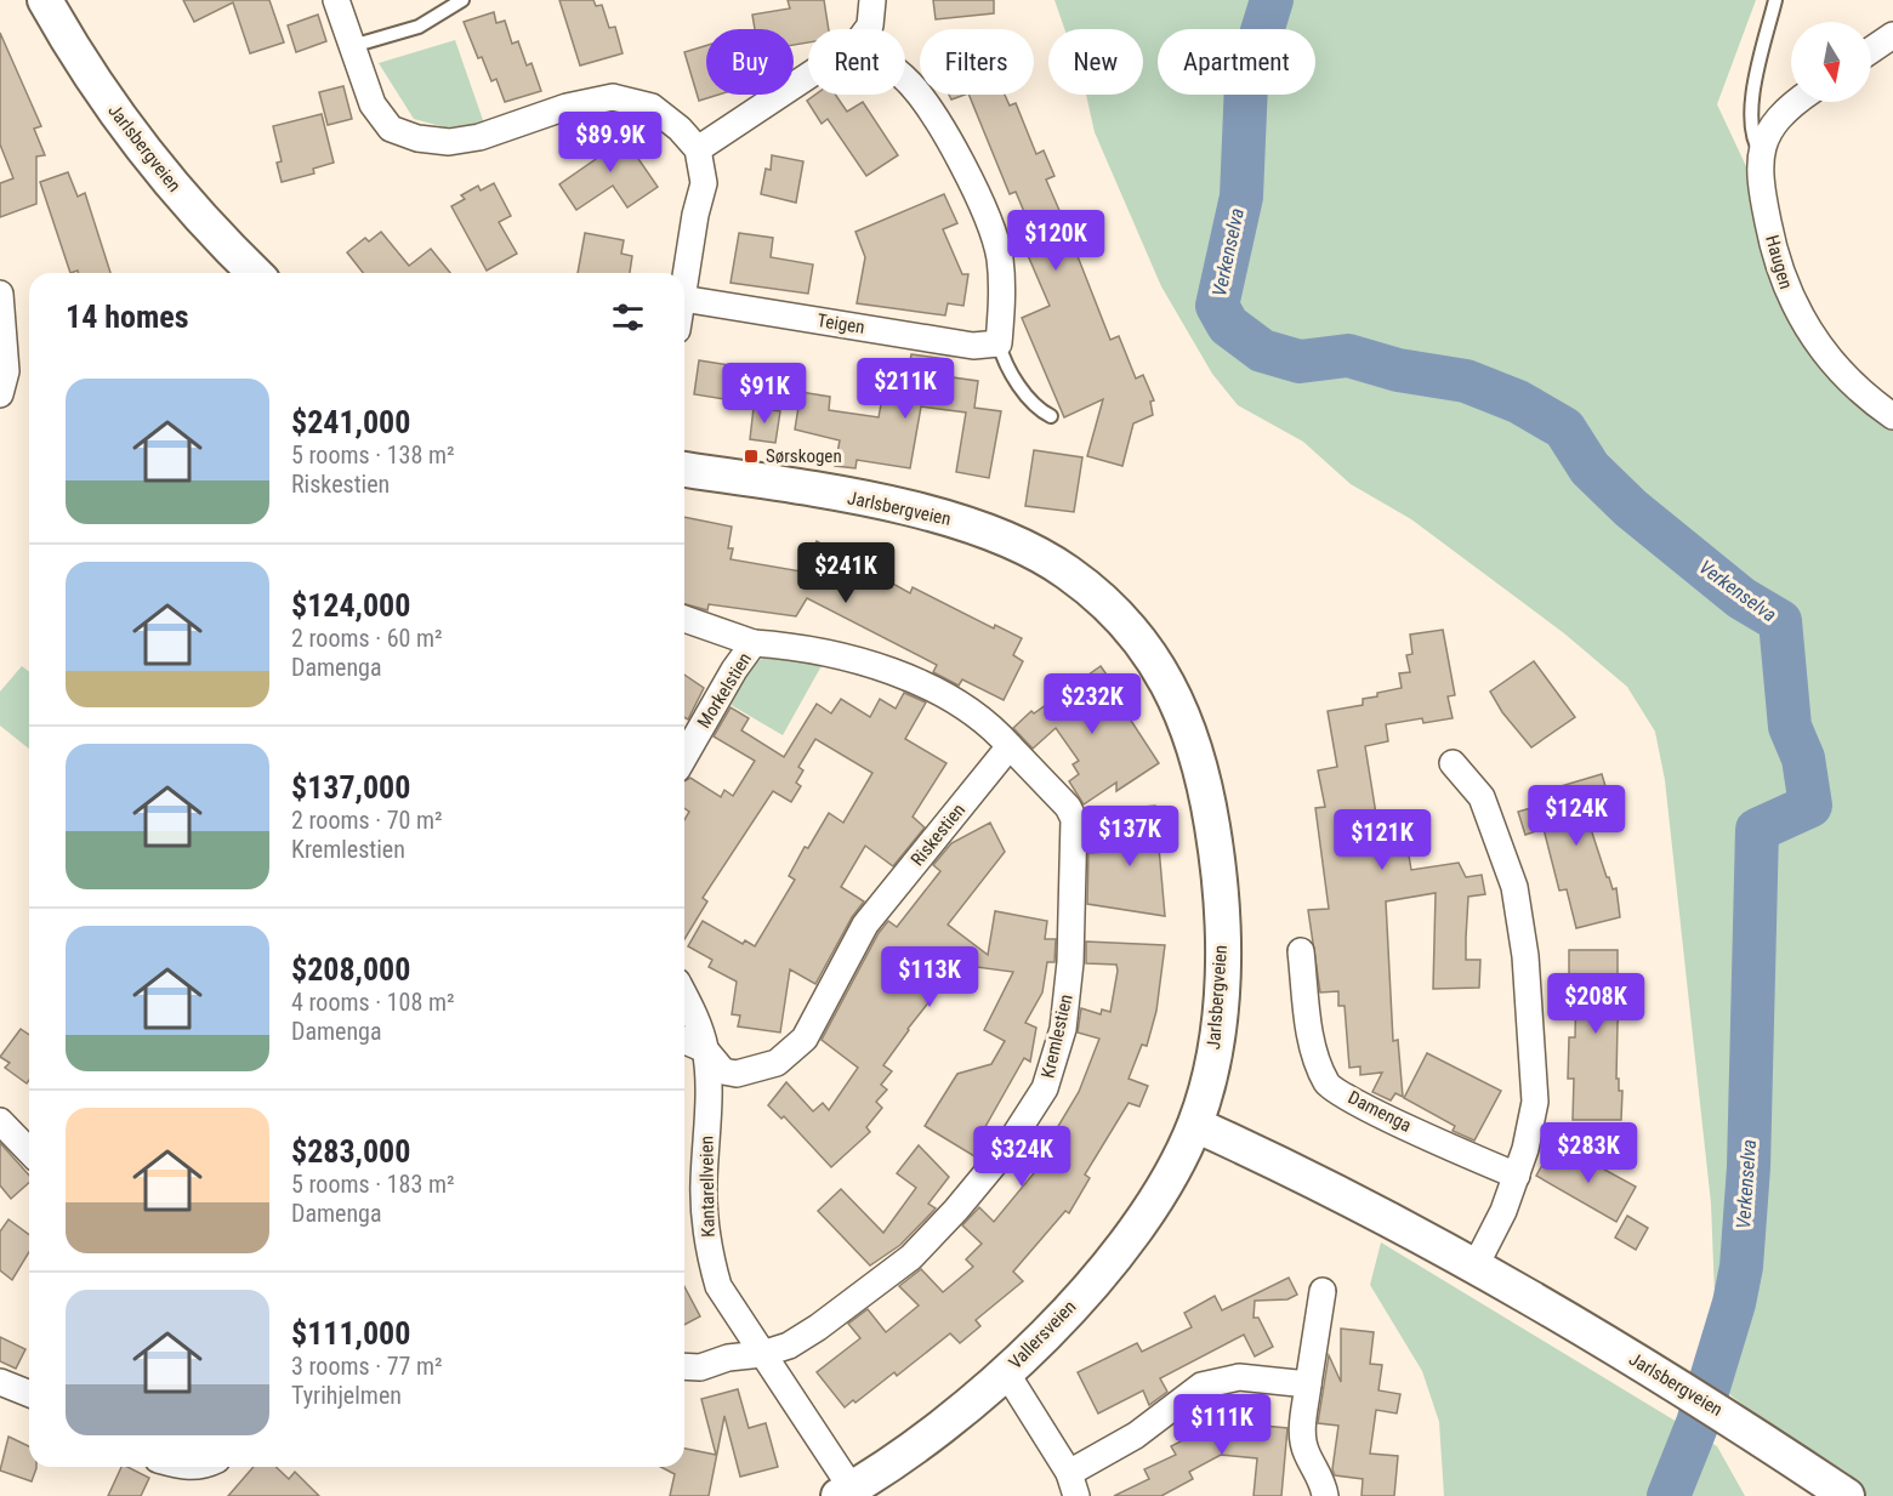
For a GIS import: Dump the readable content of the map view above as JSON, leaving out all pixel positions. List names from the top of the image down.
{
  "streets": {
    "main road": ["Jarlsbergveien", "Vallersveien"],
    "street": [
      "Haugen",
      "Teigen",
      "Morkelstien",
      "Riskestien",
      "Kremlestien",
      "Damenga",
      "Kantarellveien"
    ]
  },
  "crossings": [
    ["Jarlsbergveien", "Vallersveien"],
    ["Riskestien", "Kremlestien"],
    ["Riskestien", "Kantarellveien"],
    ["Kremlestien", "Kantarellveien"],
    ["Kantarellveien", "Vallersveien"]
  ],
  "water": ["Verkenselva"],
  "places": {
    "transit": ["Sørskogen"]
  },
  "north": "bottom",
  "page": {
    "chip": [
      "Buy",
      "Rent",
      "Filters",
      "New",
      "Apartment"
    ],
    "price": [
      "$89.9K",
      "$120K",
      "$211K",
      "$91K",
      "$241K",
      "$232K",
      "$124K",
      "$137K",
      "$121K",
      "$113K",
      "$208K",
      "$283K",
      "$324K",
      "$111K"
    ],
    "heading": "14 homes",
    "list": [
      {
        "name": "$241,000",
        "note": "5 rooms · 138 m² · Riskestien"
      },
      {
        "name": "$124,000",
        "note": "2 rooms · 60 m² · Damenga"
      },
      {
        "name": "$137,000",
        "note": "2 rooms · 70 m² · Kremlestien"
      },
      {
        "name": "$208,000",
        "note": "4 rooms · 108 m² · Damenga"
      },
      {
        "name": "$283,000",
        "note": "5 rooms · 183 m² · Damenga"
      },
      {
        "name": "$111,000",
        "note": "3 rooms · 77 m² · Tyrihjelmen"
      }
    ]
  }
}
